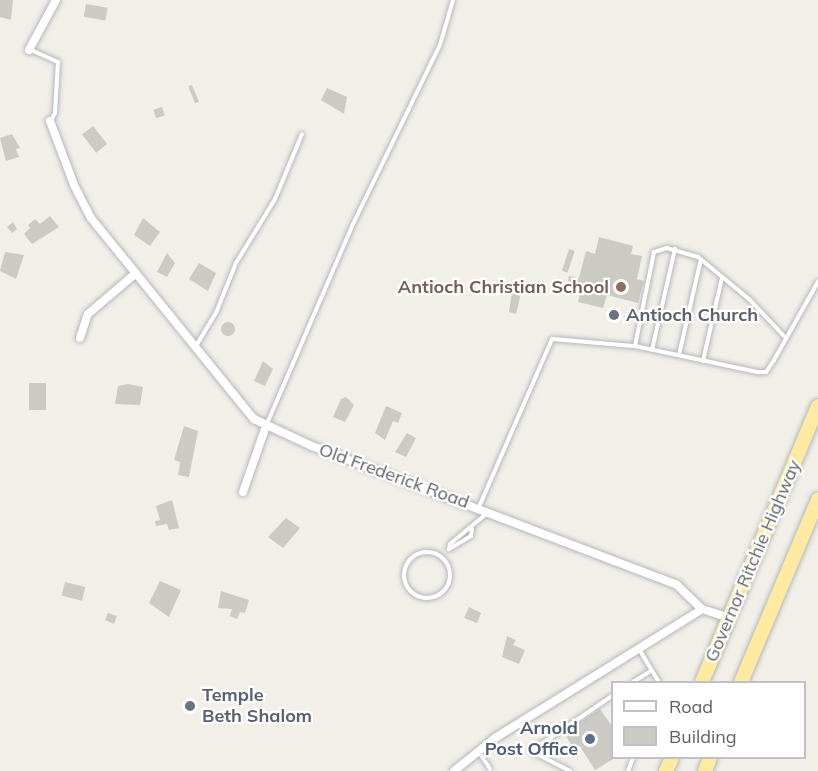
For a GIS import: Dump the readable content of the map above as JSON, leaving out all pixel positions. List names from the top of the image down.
{
  "streets": {
    "highway": ["Governor Ritchie Highway"],
    "street": ["Old Frederick Road"]
  },
  "places": [
    "Antioch Christian School",
    "Antioch Church",
    "Temple Beth Shalom",
    "Arnold Post Office"
  ],
  "legend": ["Road", "Building"]
}
